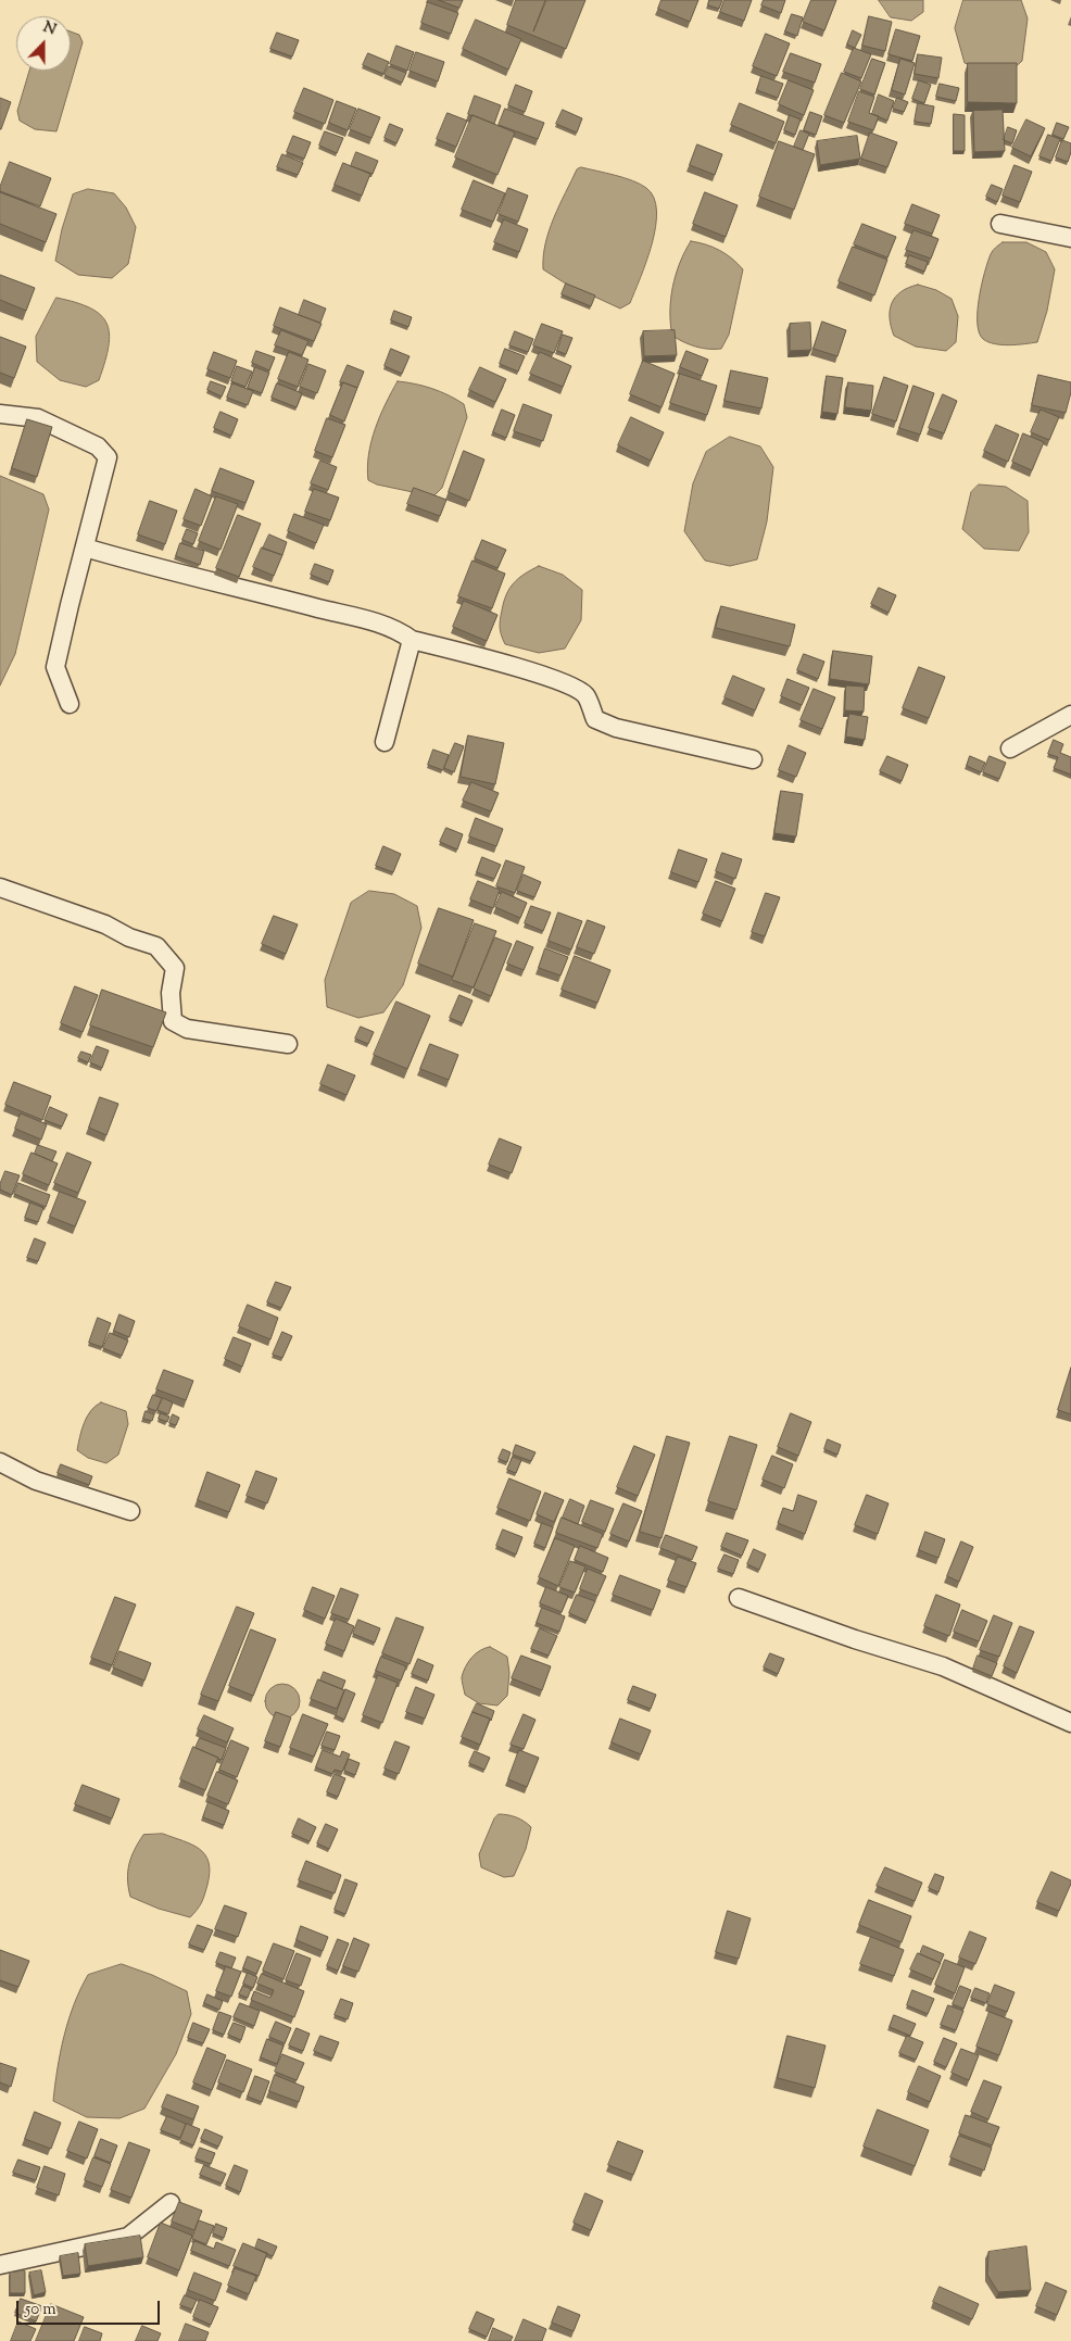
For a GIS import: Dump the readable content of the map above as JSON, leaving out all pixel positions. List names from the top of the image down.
{
  "scale_bar": "50 m",
  "north": "top"
}
